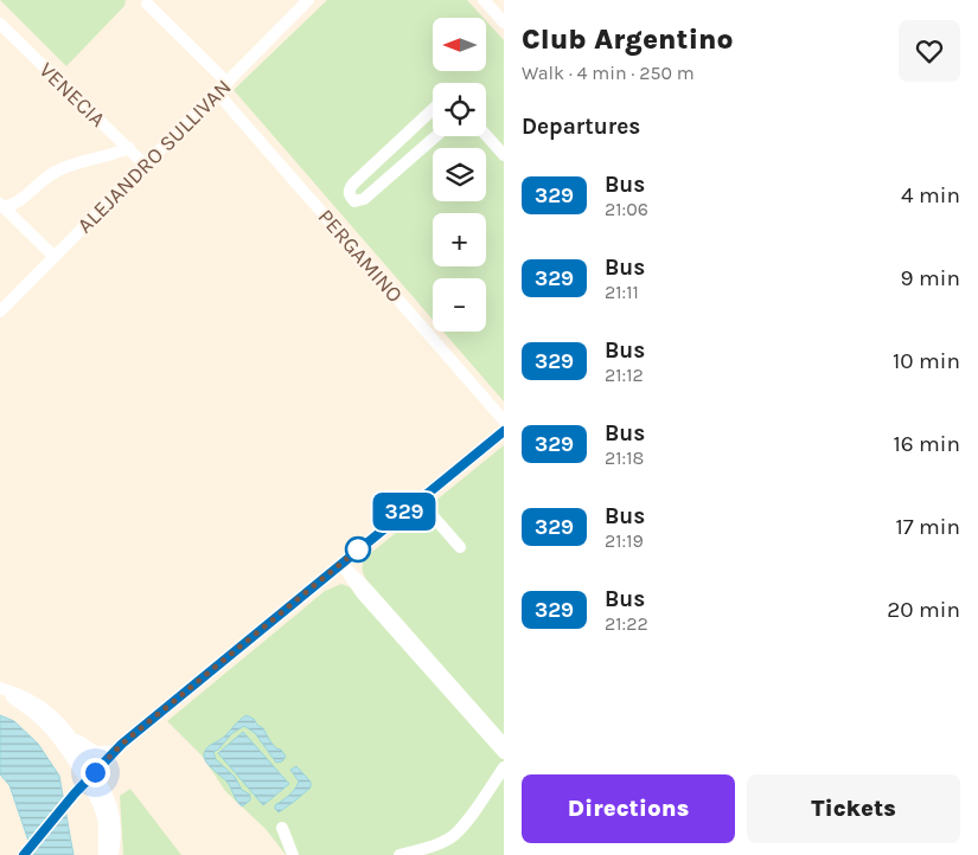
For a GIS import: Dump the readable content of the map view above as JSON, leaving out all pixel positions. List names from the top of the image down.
{
  "streets": {
    "street": ["VENECIA", "ALEJANDRO SULLIVAN", "PERGAMINO"]
  },
  "crossings": [
    ["VENECIA", "ALEJANDRO SULLIVAN"],
    ["ALEJANDRO SULLIVAN", "PERGAMINO"]
  ],
  "lines": ["bus line 329"],
  "north": "left",
  "page": {
    "on_map": "329",
    "heading": [
      ["Club Argentino", "Walk · 4 min · 250 m"],
      "Departures"
    ],
    "map_buttons": ["+", "−"],
    "list": [
      {
        "mark": "329",
        "name": "Bus",
        "note": "21:06",
        "value": "4 min"
      },
      {
        "mark": "329",
        "name": "Bus",
        "note": "21:11",
        "value": "9 min"
      },
      {
        "mark": "329",
        "name": "Bus",
        "note": "21:12",
        "value": "10 min"
      },
      {
        "mark": "329",
        "name": "Bus",
        "note": "21:18",
        "value": "16 min"
      },
      {
        "mark": "329",
        "name": "Bus",
        "note": "21:19",
        "value": "17 min"
      },
      {
        "mark": "329",
        "name": "Bus",
        "note": "21:22",
        "value": "20 min"
      }
    ],
    "buttons": ["Directions", "Tickets"]
  }
}
